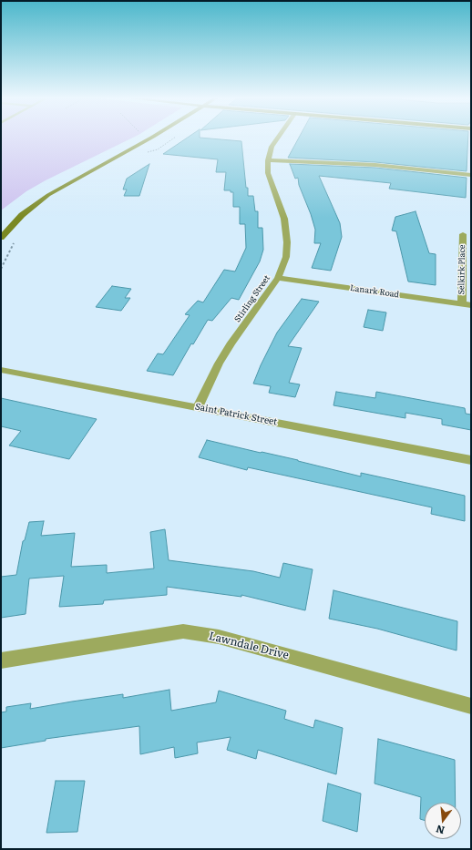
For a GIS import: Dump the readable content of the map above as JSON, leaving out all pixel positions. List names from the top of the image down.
{
  "streets": {
    "street": [
      "Selkirk Place",
      "Lanark Road",
      "Stirling Street",
      "Saint Patrick Street",
      "Lawndale Drive"
    ]
  },
  "crossings": [
    ["Selkirk Place", "Lanark Road"],
    ["Lanark Road", "Stirling Street"],
    ["Stirling Street", "Saint Patrick Street"]
  ],
  "north": "bottom"
}
